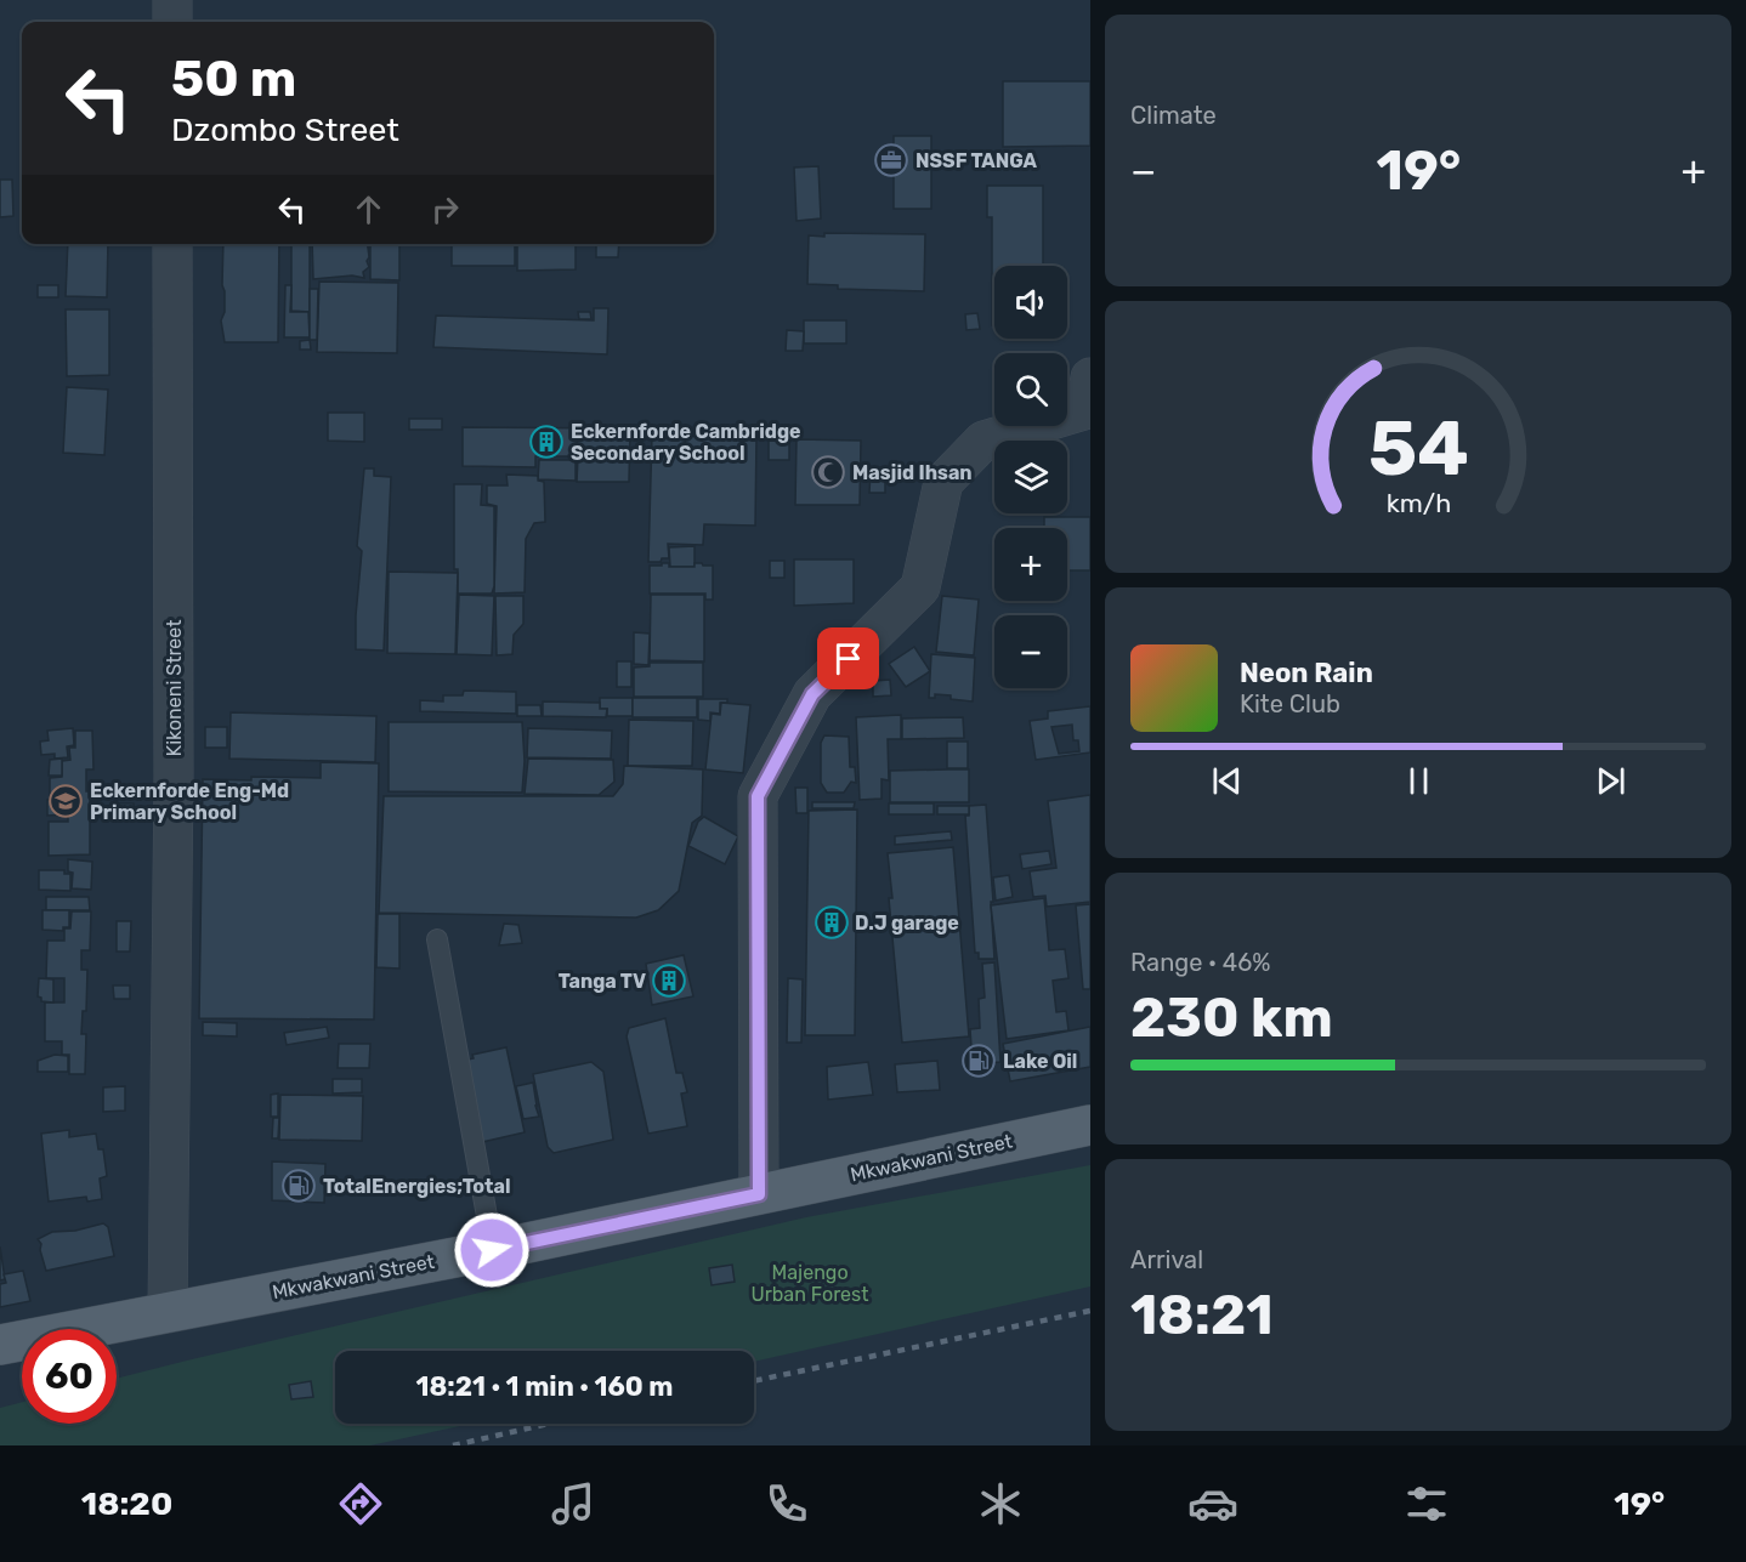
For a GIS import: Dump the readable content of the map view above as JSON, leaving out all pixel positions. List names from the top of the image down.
{
  "streets": {
    "main road": ["Mkwakwani Street"],
    "street": ["Kikoneni Street"]
  },
  "crossings": [
    ["Kikoneni Street", "Mkwakwani Street"]
  ],
  "parks": ["Majengo Urban Forest"],
  "places": {
    "office": ["NSSF TANGA"],
    "building": ["Eckernforde Cambridge Secondary School", "D.J garage", "Tanga TV"],
    "mosque": ["Masjid Ihsan"],
    "school or university": ["Eckernforde Eng-Md Primary School"],
    "fuel station": ["Lake Oil", "TotalEnergies;Total"]
  },
  "page": {
    "tile": [
      "Climate",
      ["Range · 46%", "230 km"],
      ["Arrival", "18:21"]
    ],
    "turn": ["50 m", "Dzombo Street"],
    "heat": ["−", "19°", "+"],
    "map_buttons": ["+", "−"],
    "song": ["Neon Rain", "Kite Club"],
    "limit": "60",
    "trip": "18:21 · 1 min · 160 m",
    "tabs": ["18:20", "19°"],
    "gauge": ["54", "km/h"]
  }
}
